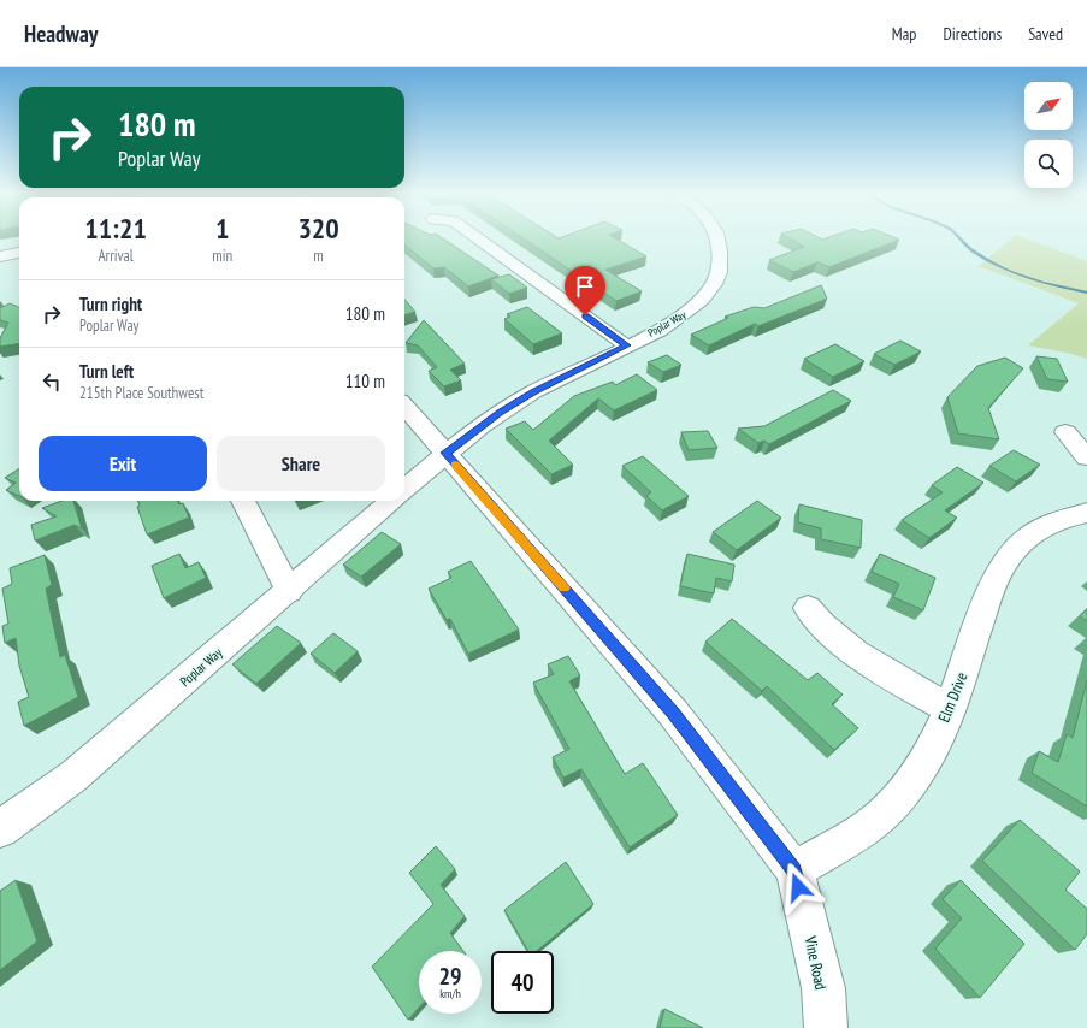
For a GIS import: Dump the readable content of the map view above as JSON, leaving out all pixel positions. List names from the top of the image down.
{
  "streets": {
    "street": ["Poplar Way", "Elm Drive", "Vine Road"]
  },
  "crossings": [
    ["Elm Drive", "Vine Road"]
  ],
  "north": "top right",
  "page": {
    "header": "Headway",
    "nav": ["Map", "Directions", "Saved"],
    "turn": ["180 m", "Poplar Way"],
    "eta": [
      "11:21",
      "Arrival",
      "1",
      "min",
      "320",
      "m"
    ],
    "list": [
      {
        "name": "Turn right",
        "note": "Poplar Way",
        "value": "180 m"
      },
      {
        "name": "Turn left",
        "note": "215th Place Southwest",
        "value": "110 m"
      }
    ],
    "buttons": ["Exit", "Share"],
    "speed": "29 km/h",
    "limit": "40"
  }
}
